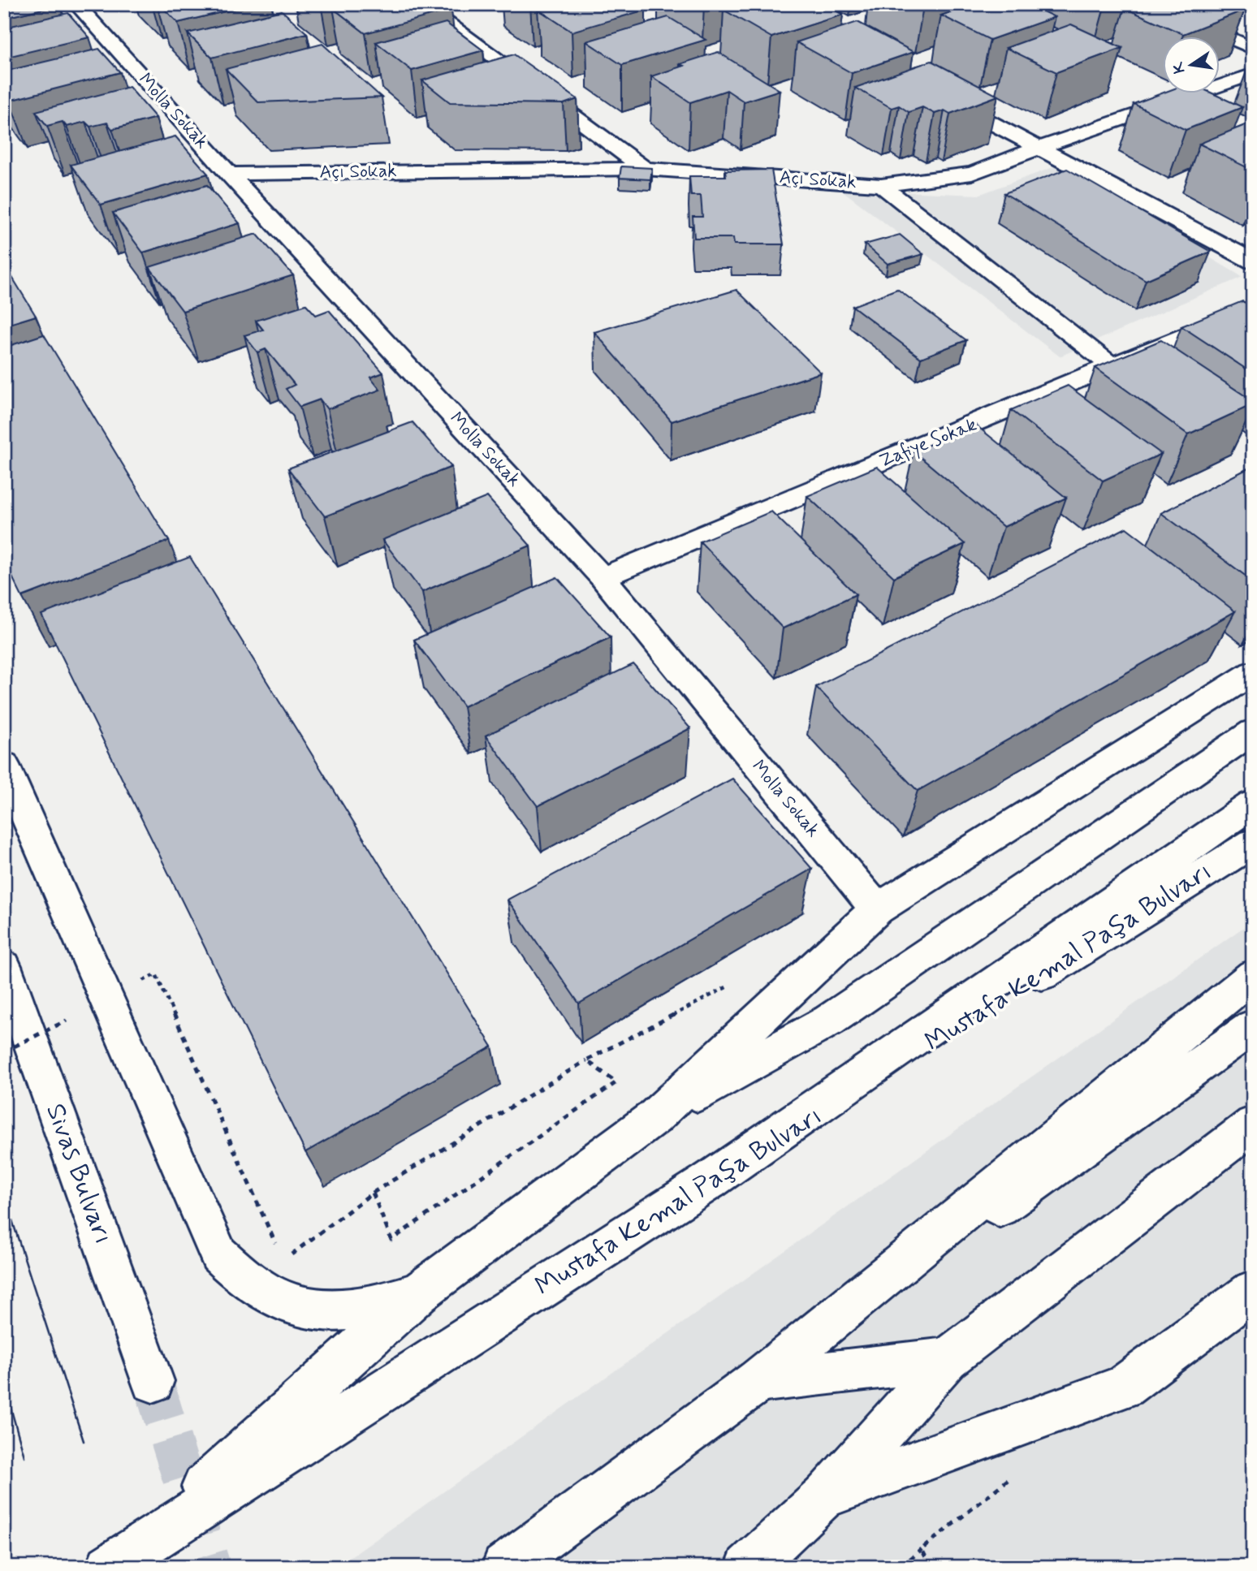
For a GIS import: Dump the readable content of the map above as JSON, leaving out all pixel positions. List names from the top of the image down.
{
  "streets": {
    "main road": [
      "Molla Sokak",
      "Açı Sokak",
      "Zafiye Sokak",
      "Mustafa Kemal Paşa Bulvarı",
      "Sivas Bulvarı"
    ]
  },
  "crossings": [
    ["Molla Sokak", "Açı Sokak"],
    ["Molla Sokak", "Zafiye Sokak"]
  ],
  "north": "left"
}
